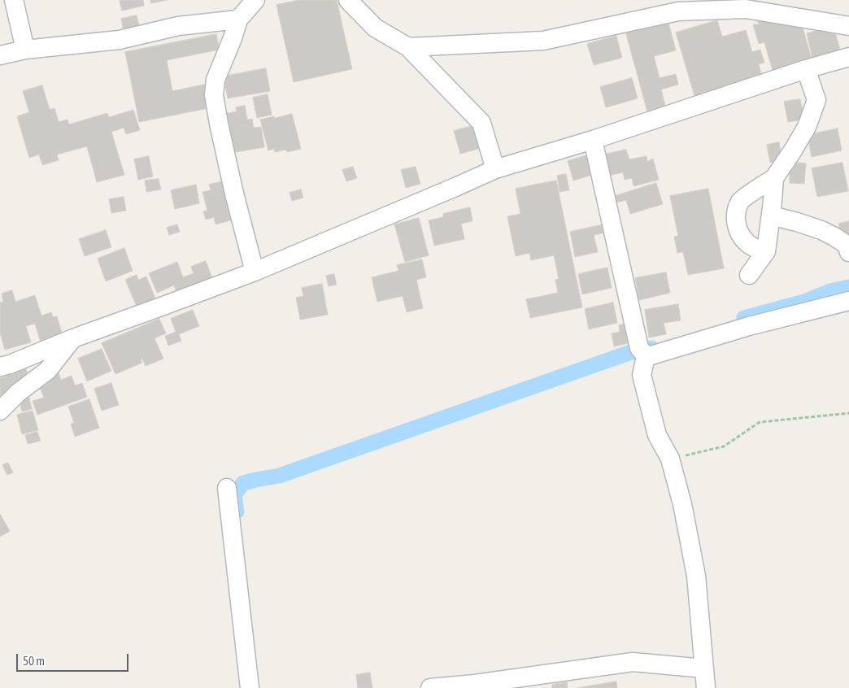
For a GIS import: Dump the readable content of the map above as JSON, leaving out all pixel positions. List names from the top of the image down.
{
  "scale_bar": "50 m"
}
